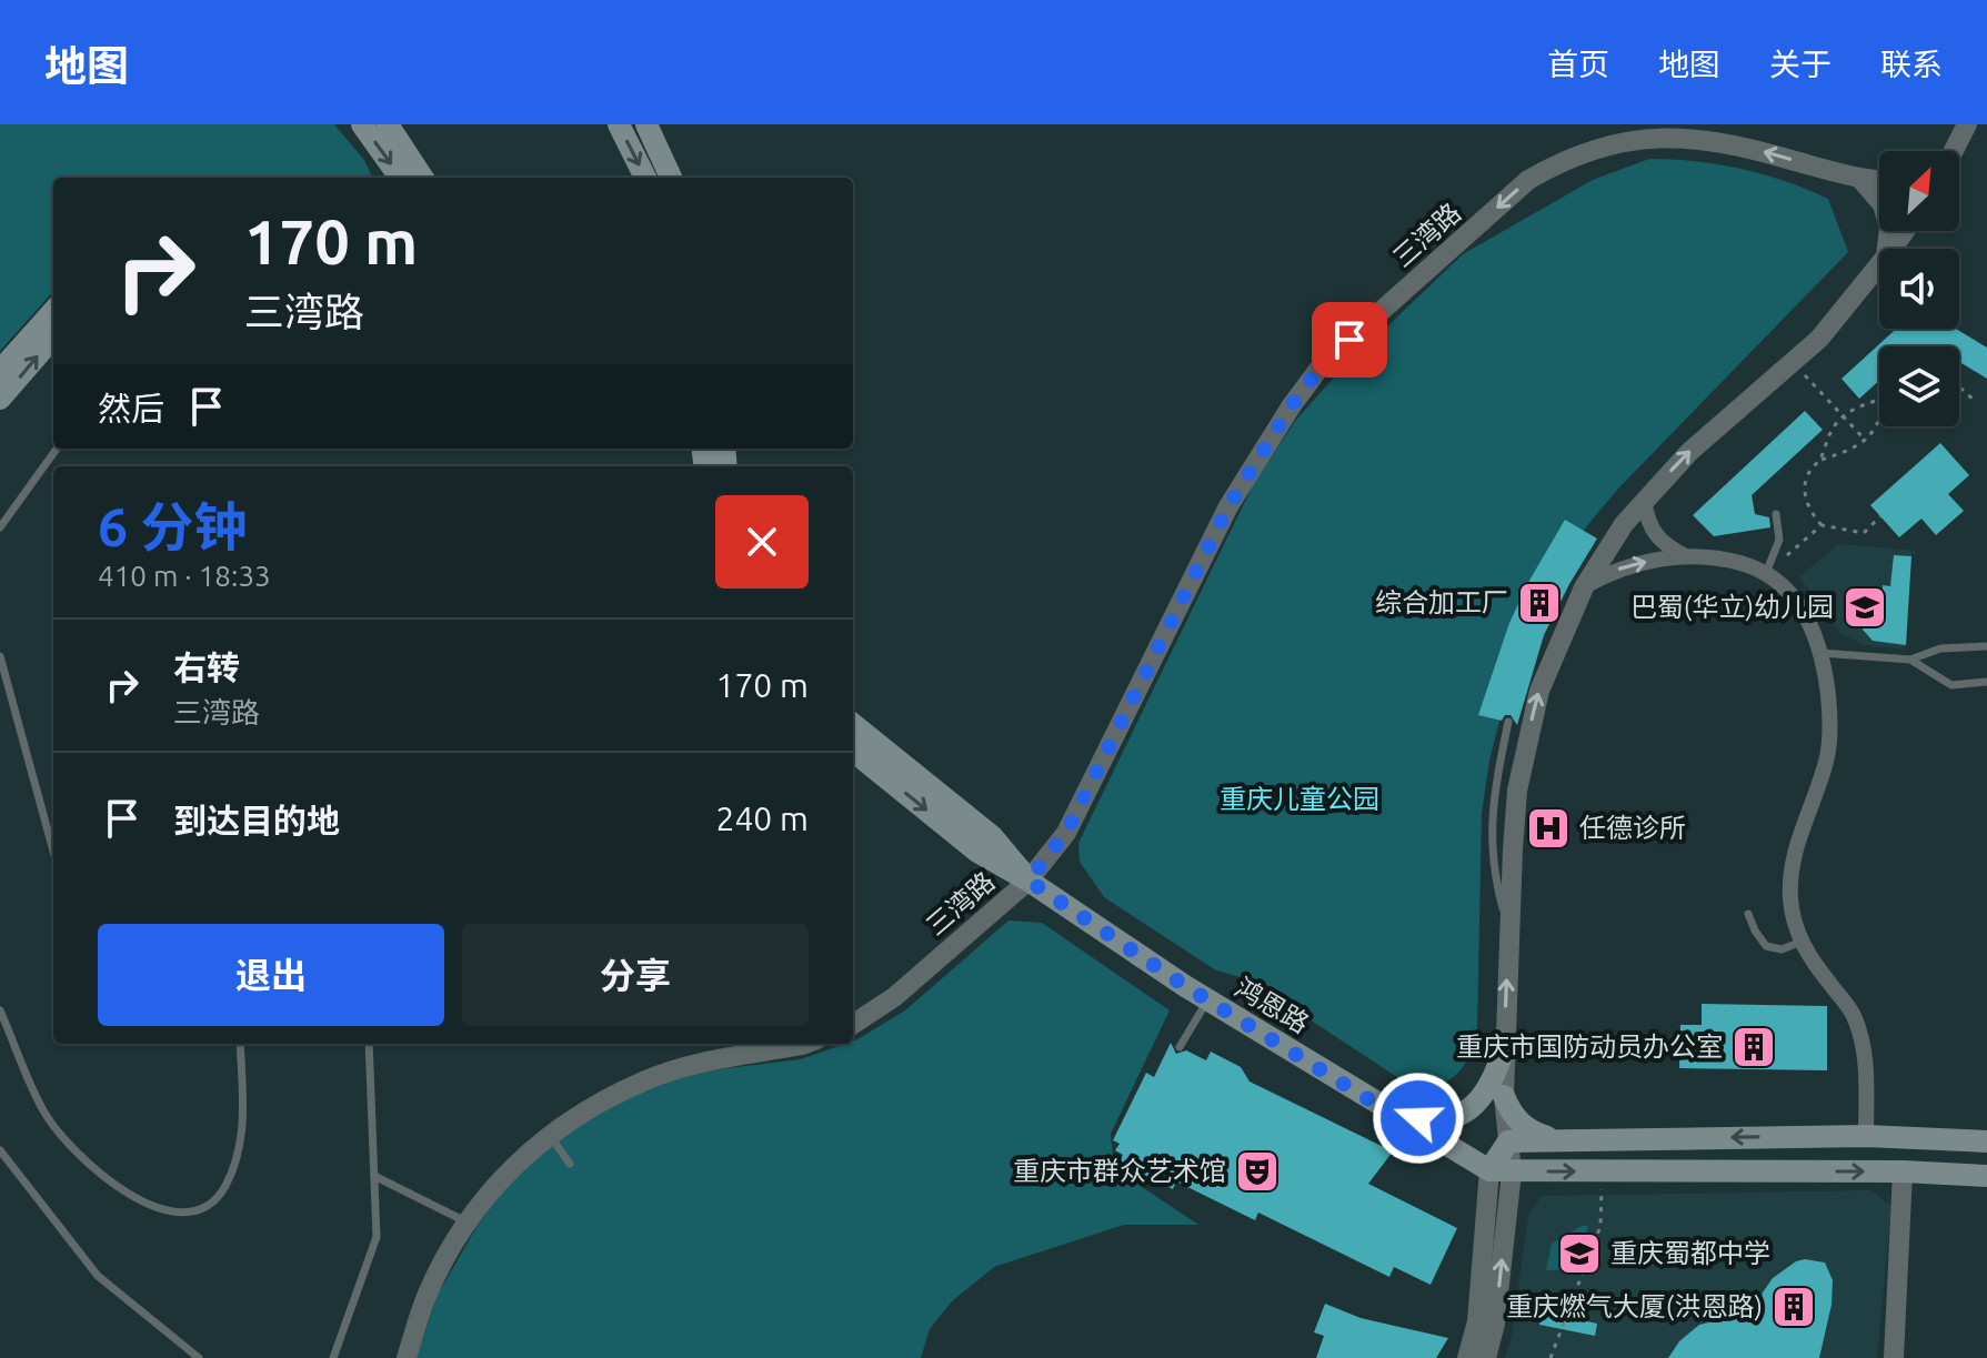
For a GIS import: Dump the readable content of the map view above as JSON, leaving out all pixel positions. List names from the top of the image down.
{
  "streets": {
    "main road": ["鸿恩路"],
    "street": ["三湾路"]
  },
  "crossings": [
    ["三湾路", "鸿恩路"]
  ],
  "one_way": ["三湾路"],
  "parks": ["重庆儿童公园"],
  "places": {
    "building": ["综合加工厂", "重庆市国防动员办公室", "重庆燃气大厦(洪恩路)"],
    "school or university": ["巴蜀(华立)幼儿园", "重庆蜀都中学"],
    "hospital": ["任德诊所"],
    "theatre": ["重庆市群众艺术馆"]
  },
  "north": "top right",
  "page": {
    "header": "地图",
    "nav": [
      "首页",
      "地图",
      "关于",
      "联系"
    ],
    "turn": ["170 m", "三湾路"],
    "then": "然后",
    "heading": ["6 分钟", "410 m · 18:33"],
    "list": [
      {
        "name": "右转",
        "note": "三湾路",
        "value": "170 m"
      },
      {
        "name": "到达目的地",
        "value": "240 m"
      }
    ],
    "buttons": ["退出", "分享"]
  }
}
